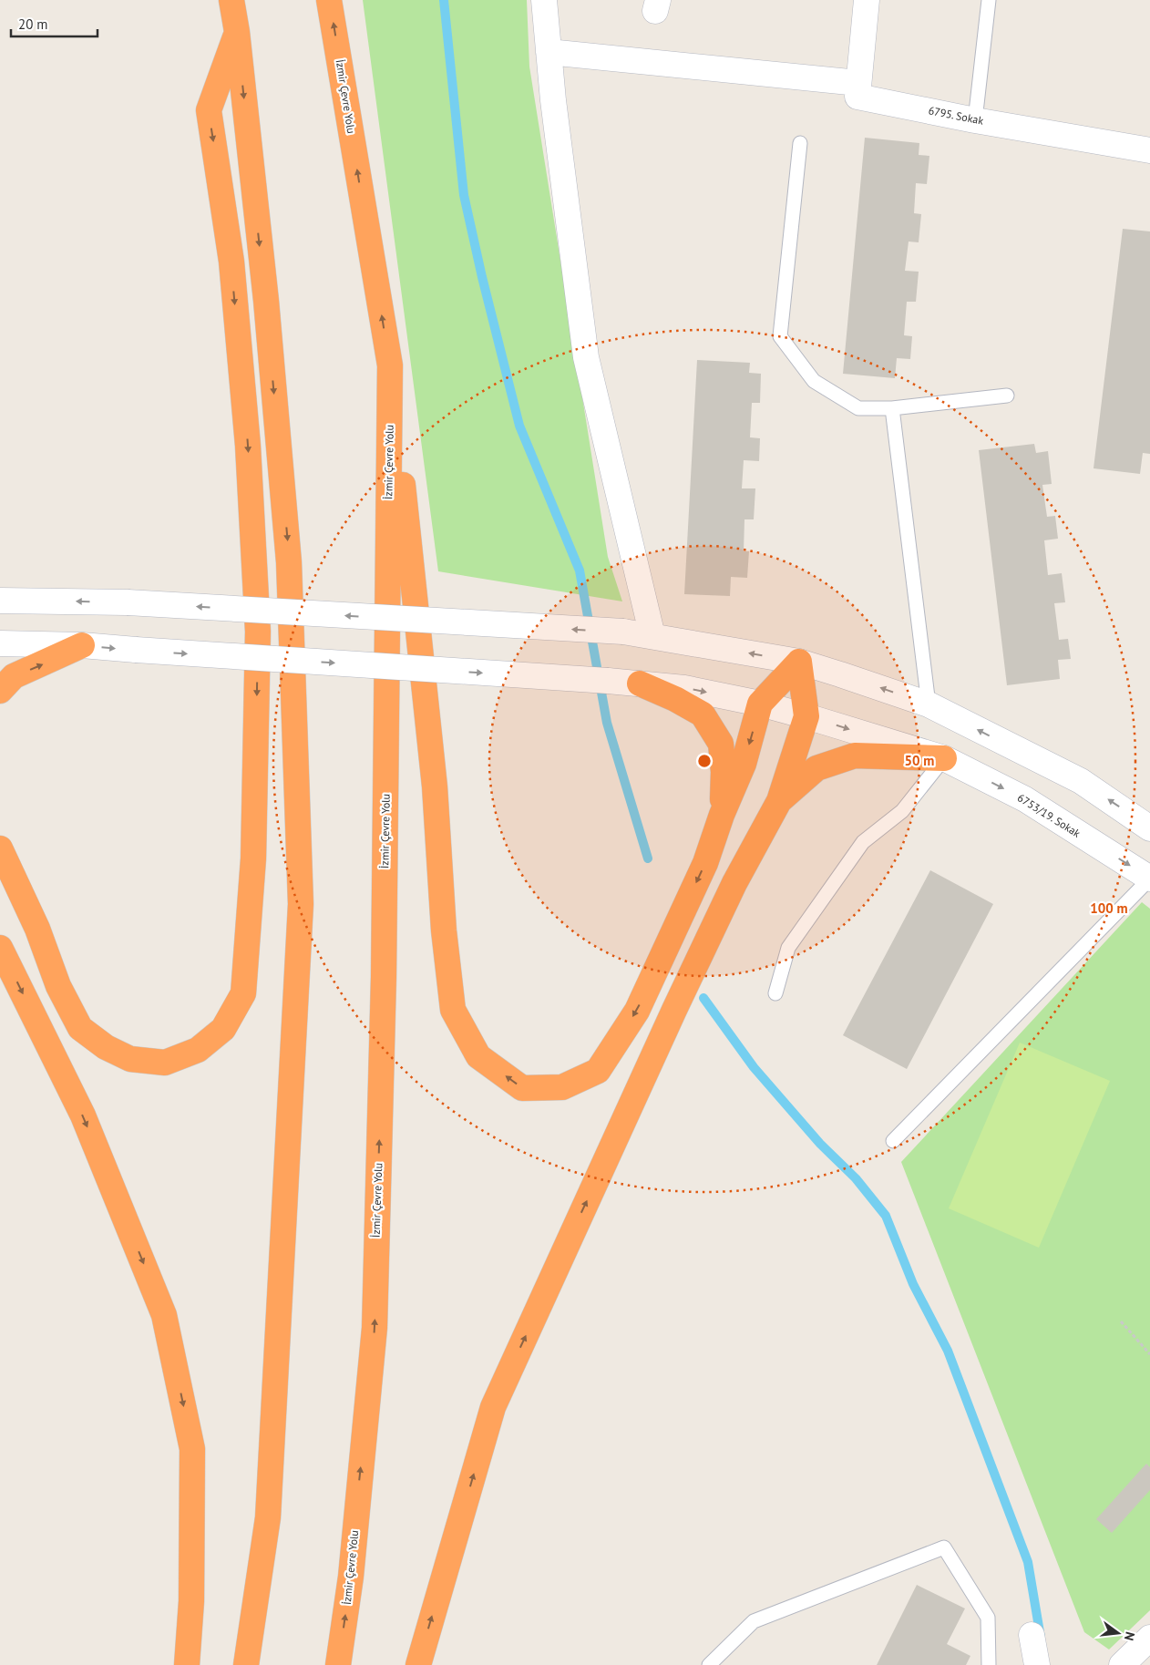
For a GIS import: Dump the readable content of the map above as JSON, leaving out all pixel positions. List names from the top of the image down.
{
  "streets": {
    "highway": ["İzmir Çevre Yolu"],
    "street": ["6795. Sokak", "6753/19. Sokak"]
  },
  "scale_bar": "20 m",
  "north": "right",
  "rings": ["50 m", "100 m"]
}
